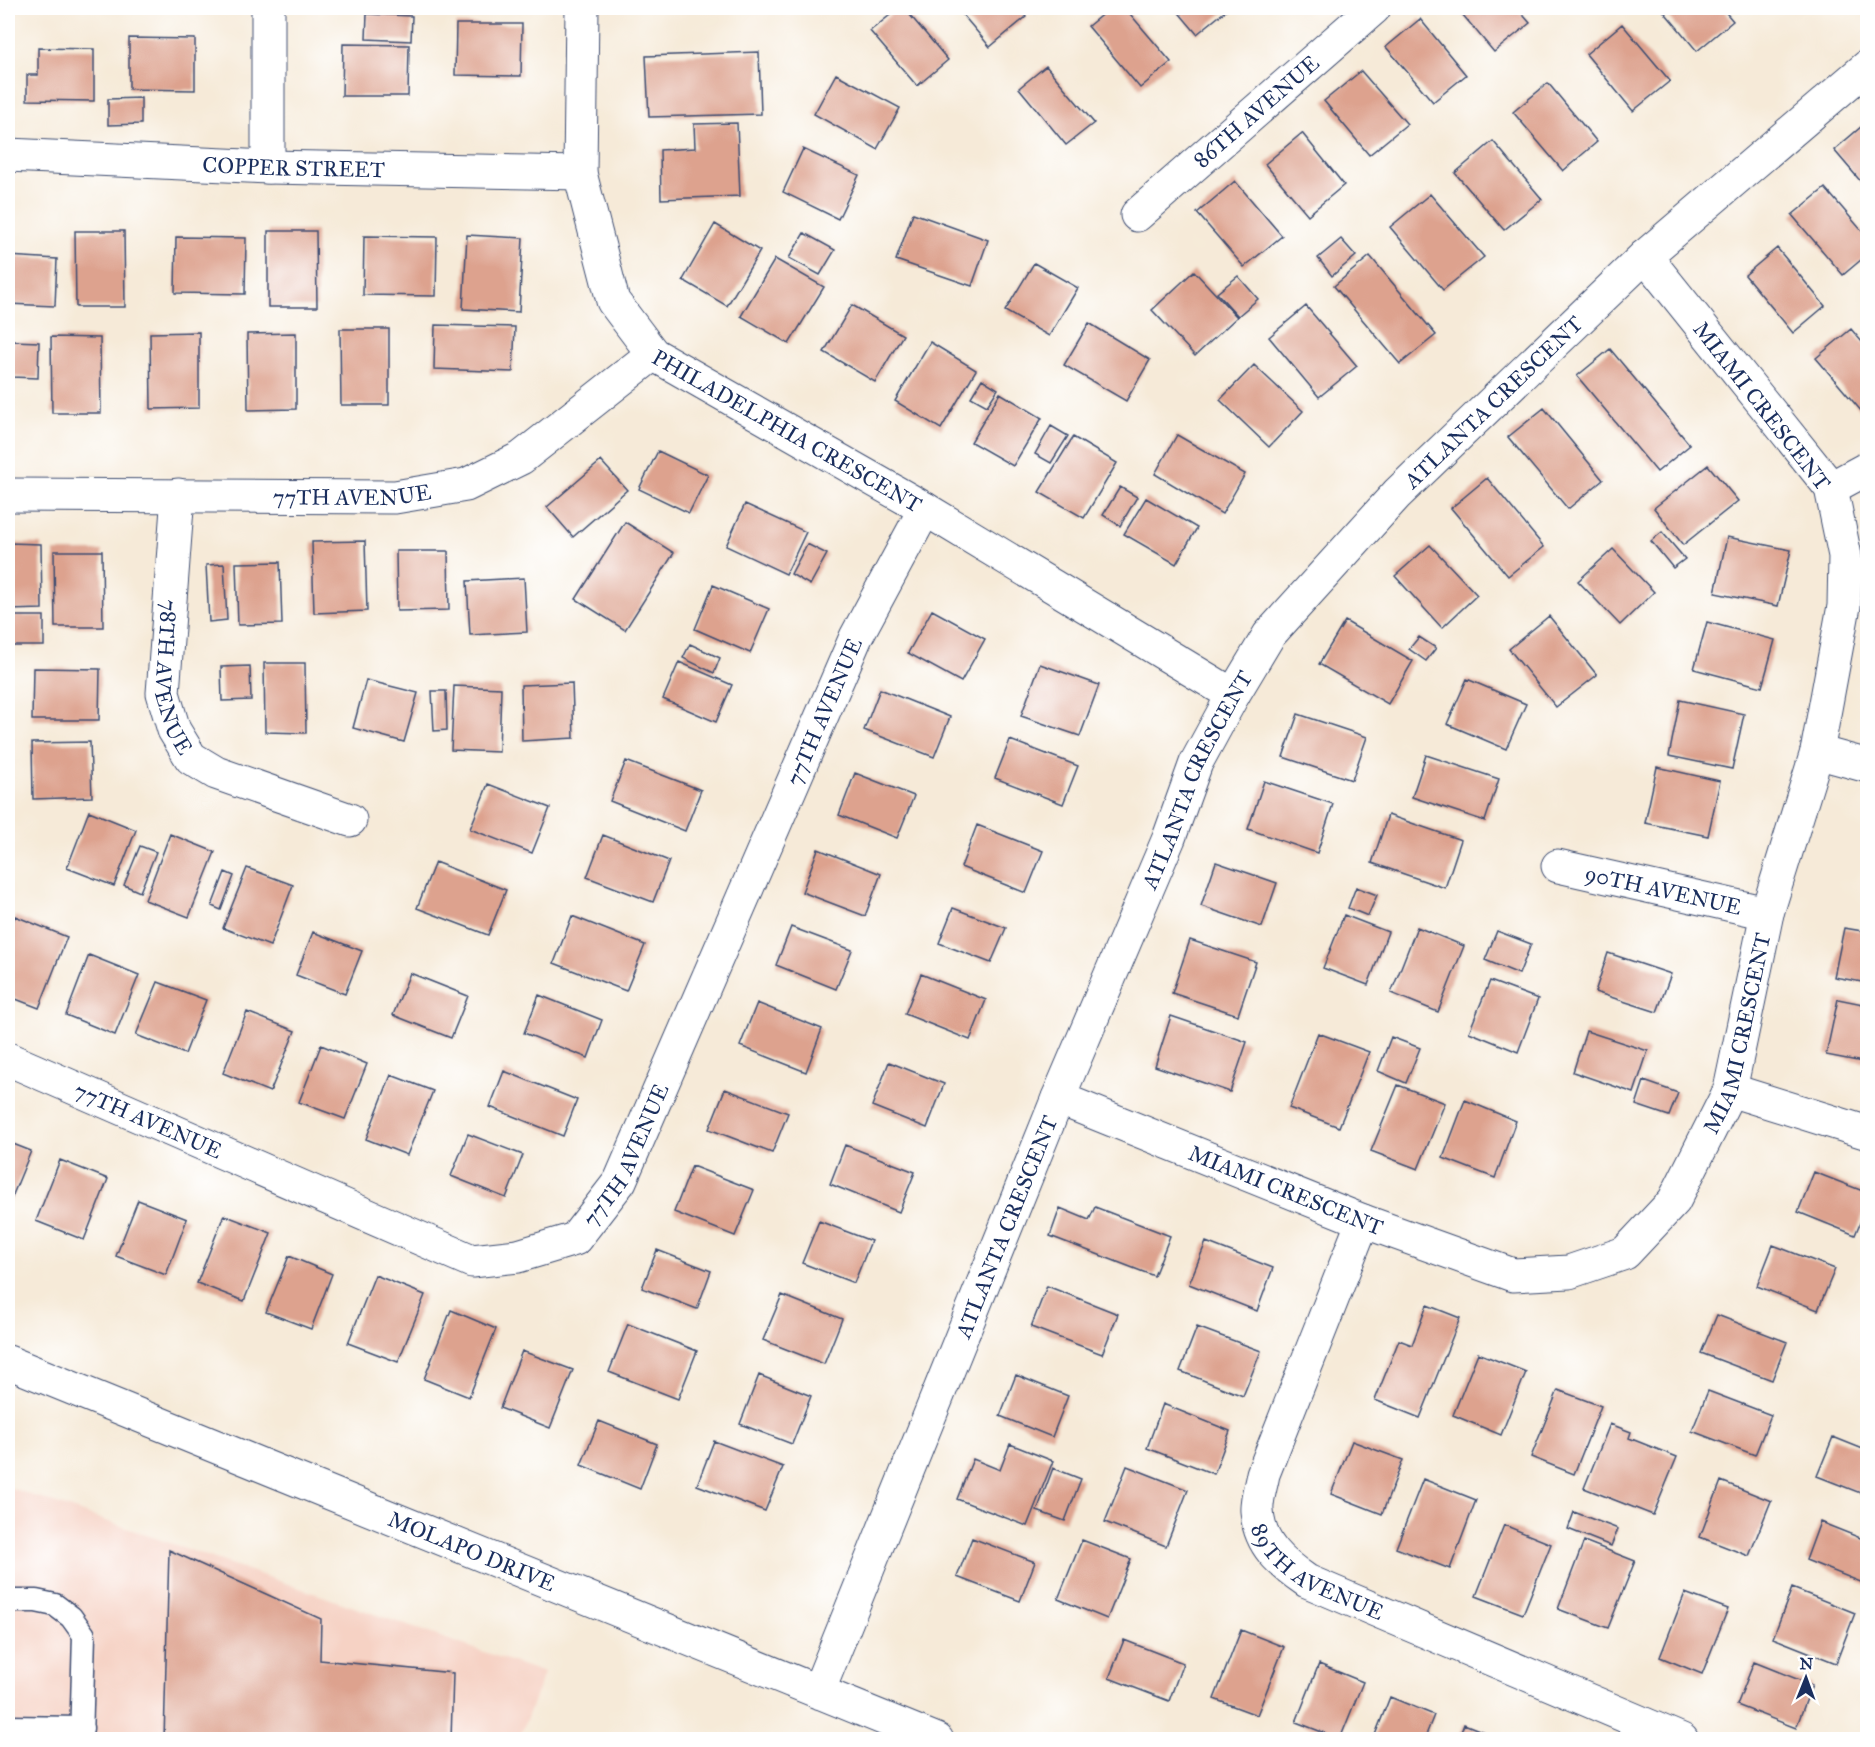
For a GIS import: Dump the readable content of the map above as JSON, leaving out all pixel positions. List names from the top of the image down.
{
  "streets": {
    "street": [
      "86TH AVENUE",
      "COPPER STREET",
      "ATLANTA CRESCENT",
      "MIAMI CRESCENT",
      "PHILADELPHIA CRESCENT",
      "77TH AVENUE",
      "78TH AVENUE",
      "90TH AVENUE",
      "MOLAPO DRIVE",
      "89TH AVENUE"
    ]
  },
  "crossings": [
    ["COPPER STREET", "PHILADELPHIA CRESCENT"],
    ["ATLANTA CRESCENT", "MIAMI CRESCENT"],
    ["ATLANTA CRESCENT", "PHILADELPHIA CRESCENT"],
    ["ATLANTA CRESCENT", "MOLAPO DRIVE"],
    ["MIAMI CRESCENT", "90TH AVENUE"],
    ["MIAMI CRESCENT", "89TH AVENUE"],
    ["PHILADELPHIA CRESCENT", "77TH AVENUE"],
    ["77TH AVENUE", "78TH AVENUE"]
  ],
  "north": "top"
}
